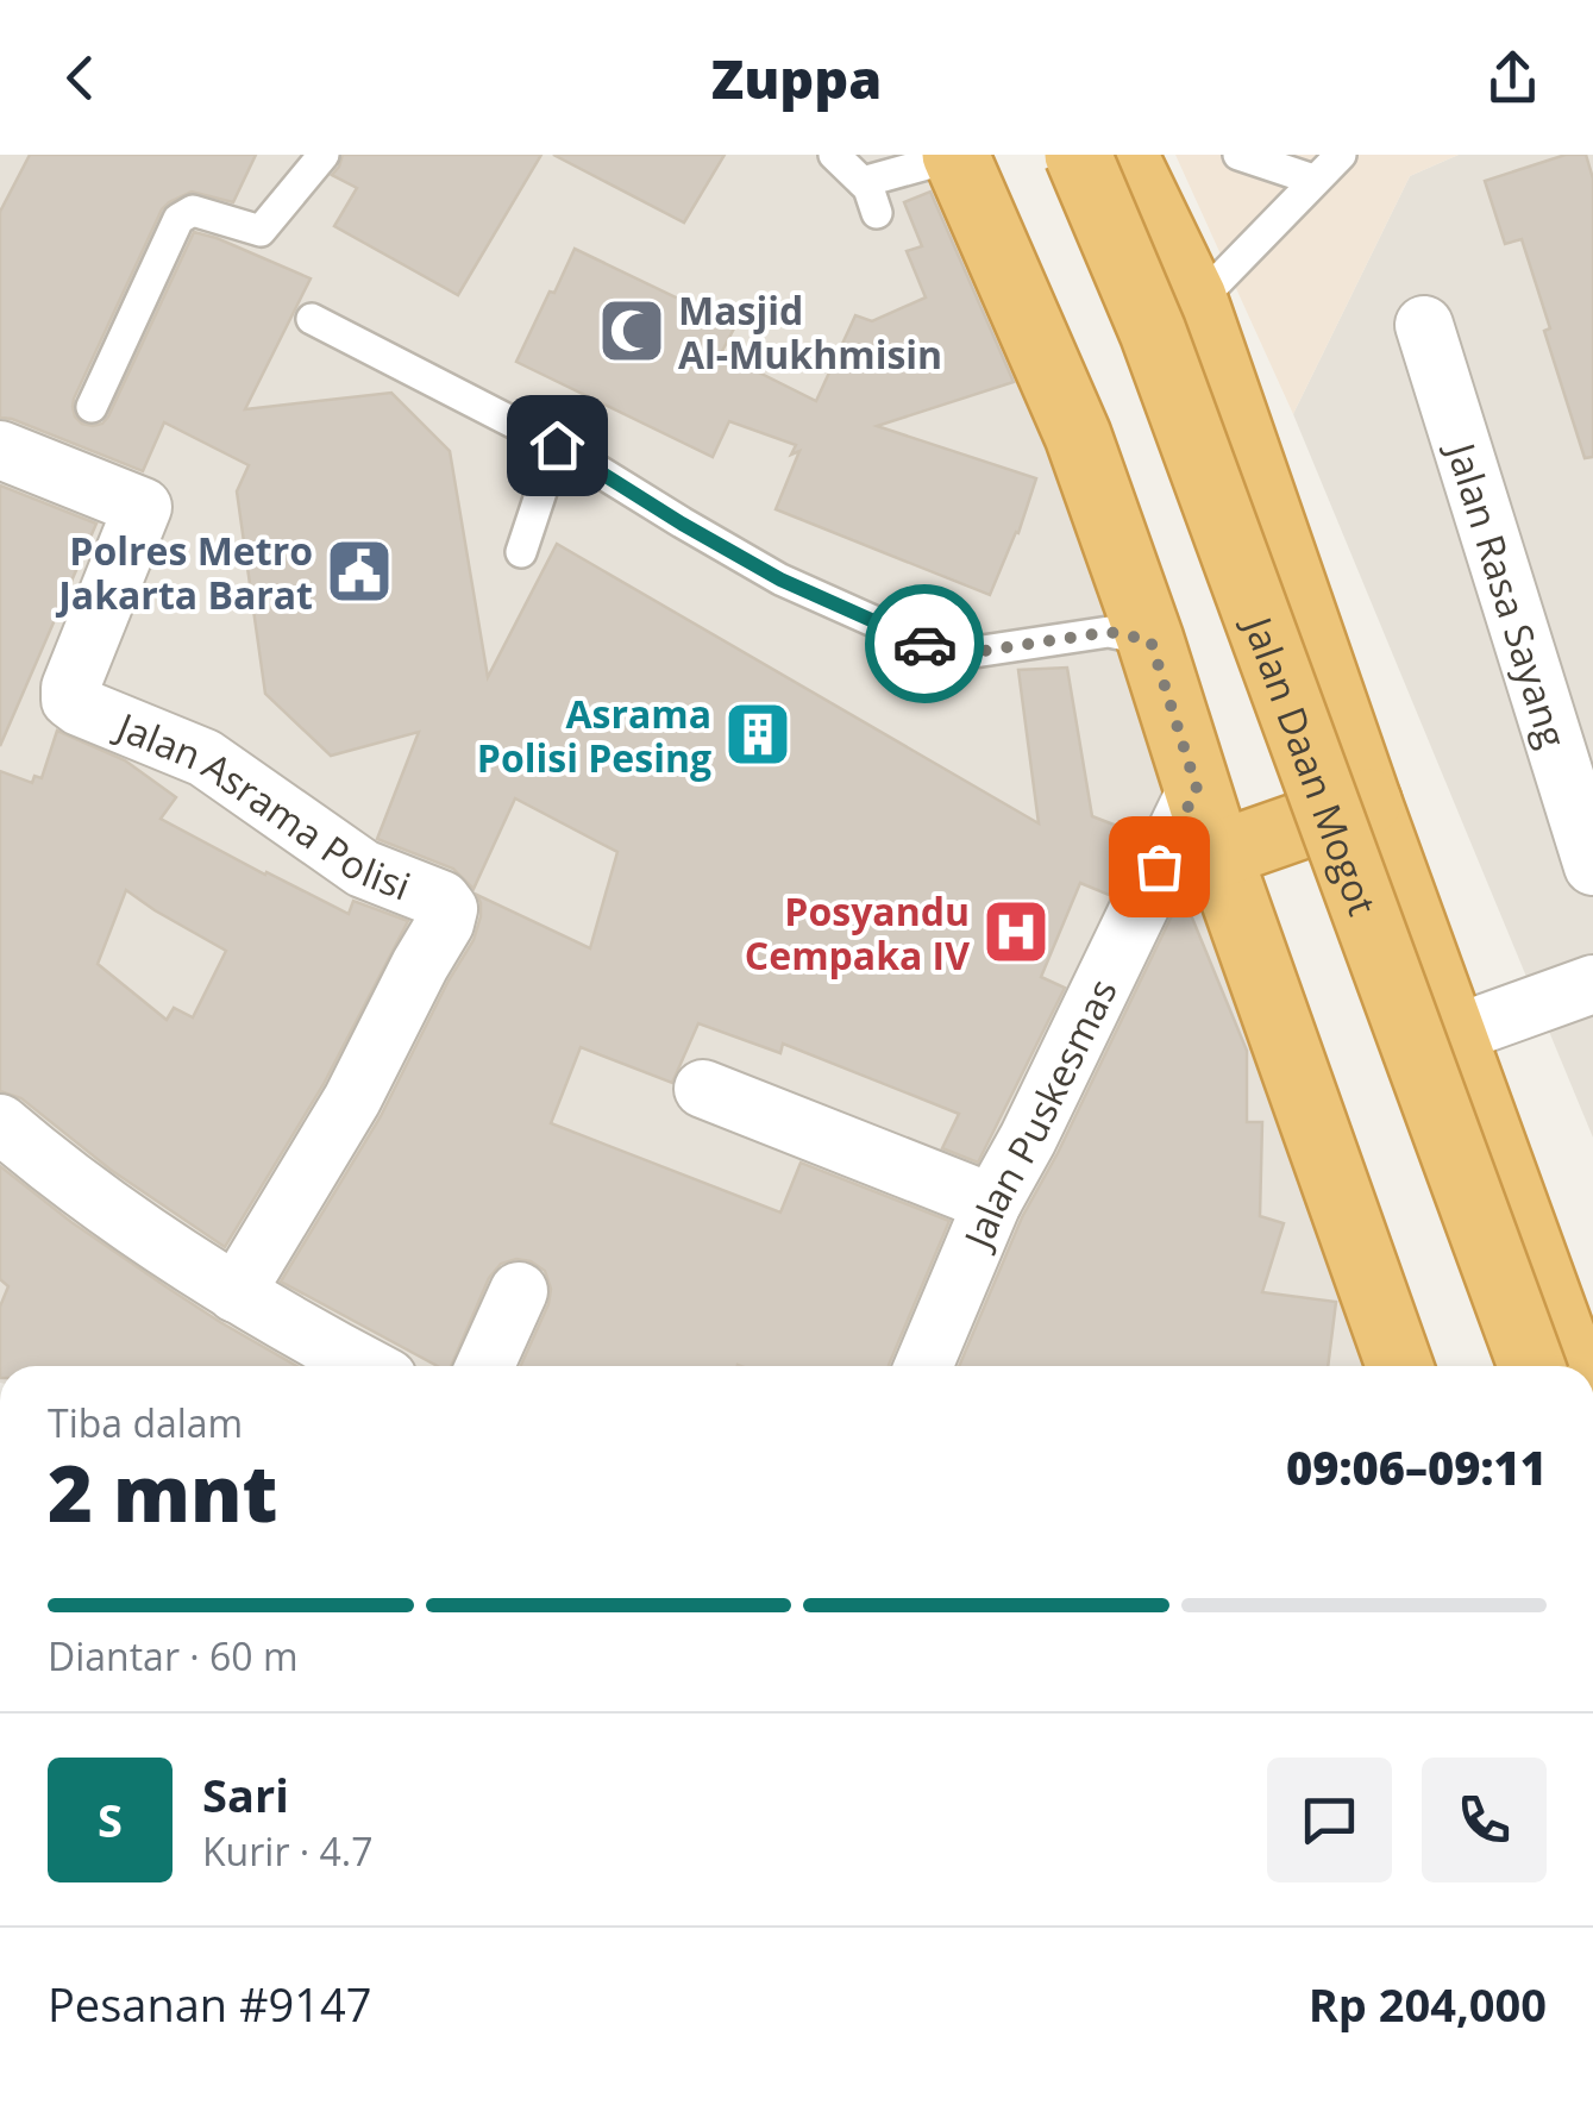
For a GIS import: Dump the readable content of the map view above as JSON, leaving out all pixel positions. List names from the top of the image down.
{
  "streets": {
    "highway": ["Jalan Daan Mogot"],
    "street": ["Jalan Rasa Sayang", "Jalan Asrama Polisi", "Jalan Puskesmas"]
  },
  "places": {
    "mosque": ["Masjid Al-Mukhmisin"],
    "public building": ["Polres Metro Jakarta Barat"],
    "building": ["Asrama Polisi Pesing"],
    "hospital": ["Posyandu Cempaka IV"]
  },
  "page": {
    "header": "Zuppa",
    "heading": ["2 mnt", "Tiba dalam", "09:06–09:11"],
    "panel": [
      "Sari",
      "Kurir · 4.7",
      "Pesanan #9147",
      "Rp 204,000"
    ],
    "bar": "Diantar · 60 m",
    "round": "S"
  }
}
